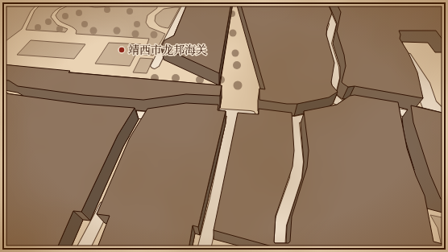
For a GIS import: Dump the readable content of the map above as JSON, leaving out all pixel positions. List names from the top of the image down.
{
  "places": ["靖西市龙邦海关"]
}
